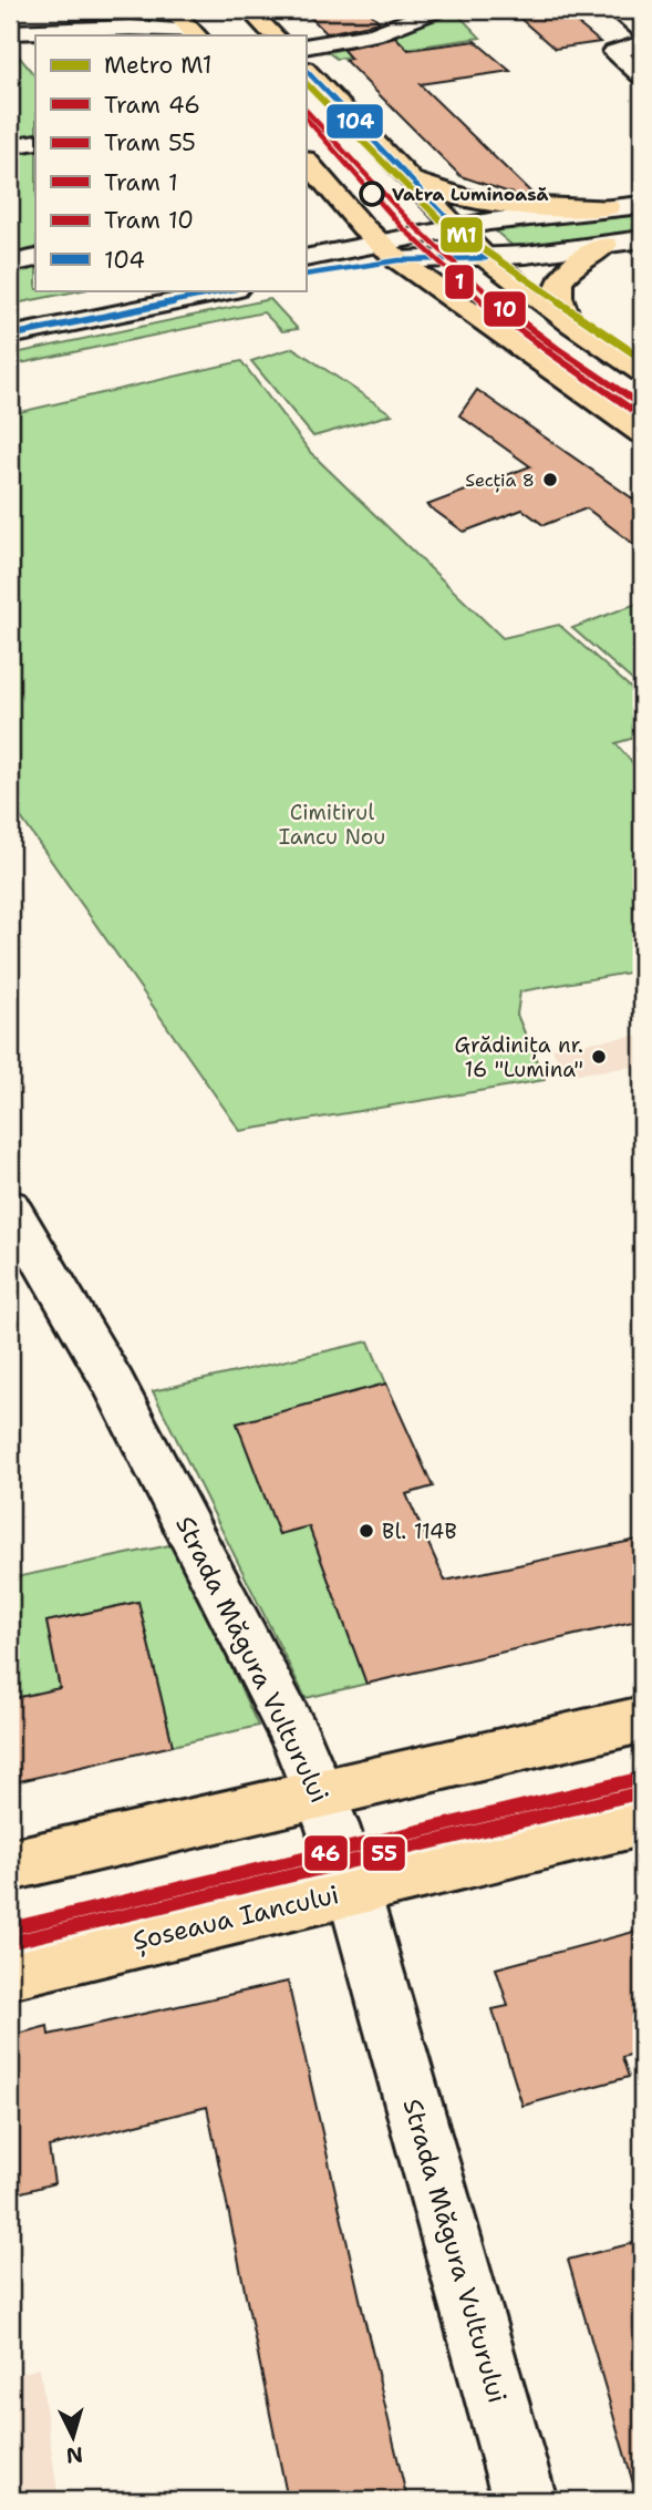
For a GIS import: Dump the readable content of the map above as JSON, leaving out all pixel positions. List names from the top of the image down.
{
  "streets": {
    "main road": ["Șoseaua Iancului"],
    "street": ["Strada Măgura Vulturului"]
  },
  "crossings": [
    ["Strada Măgura Vulturului", "Șoseaua Iancului"]
  ],
  "parks": ["Cimitirul Iancu Nou"],
  "places": [
    "Vatra Luminoasă",
    "Secția 8",
    "Grădinița nr. 16 \"Lumina\"",
    "Bl. 114B"
  ],
  "lines": [
    "transit line 104",
    "metro line M1",
    "tram line 10",
    "tram line 1",
    "tram line 46",
    "tram line 55"
  ],
  "legend": [
    "Metro M1",
    "Tram 46",
    "Tram 55",
    "Tram 1",
    "Tram 10",
    "104"
  ],
  "north": "bottom"
}
